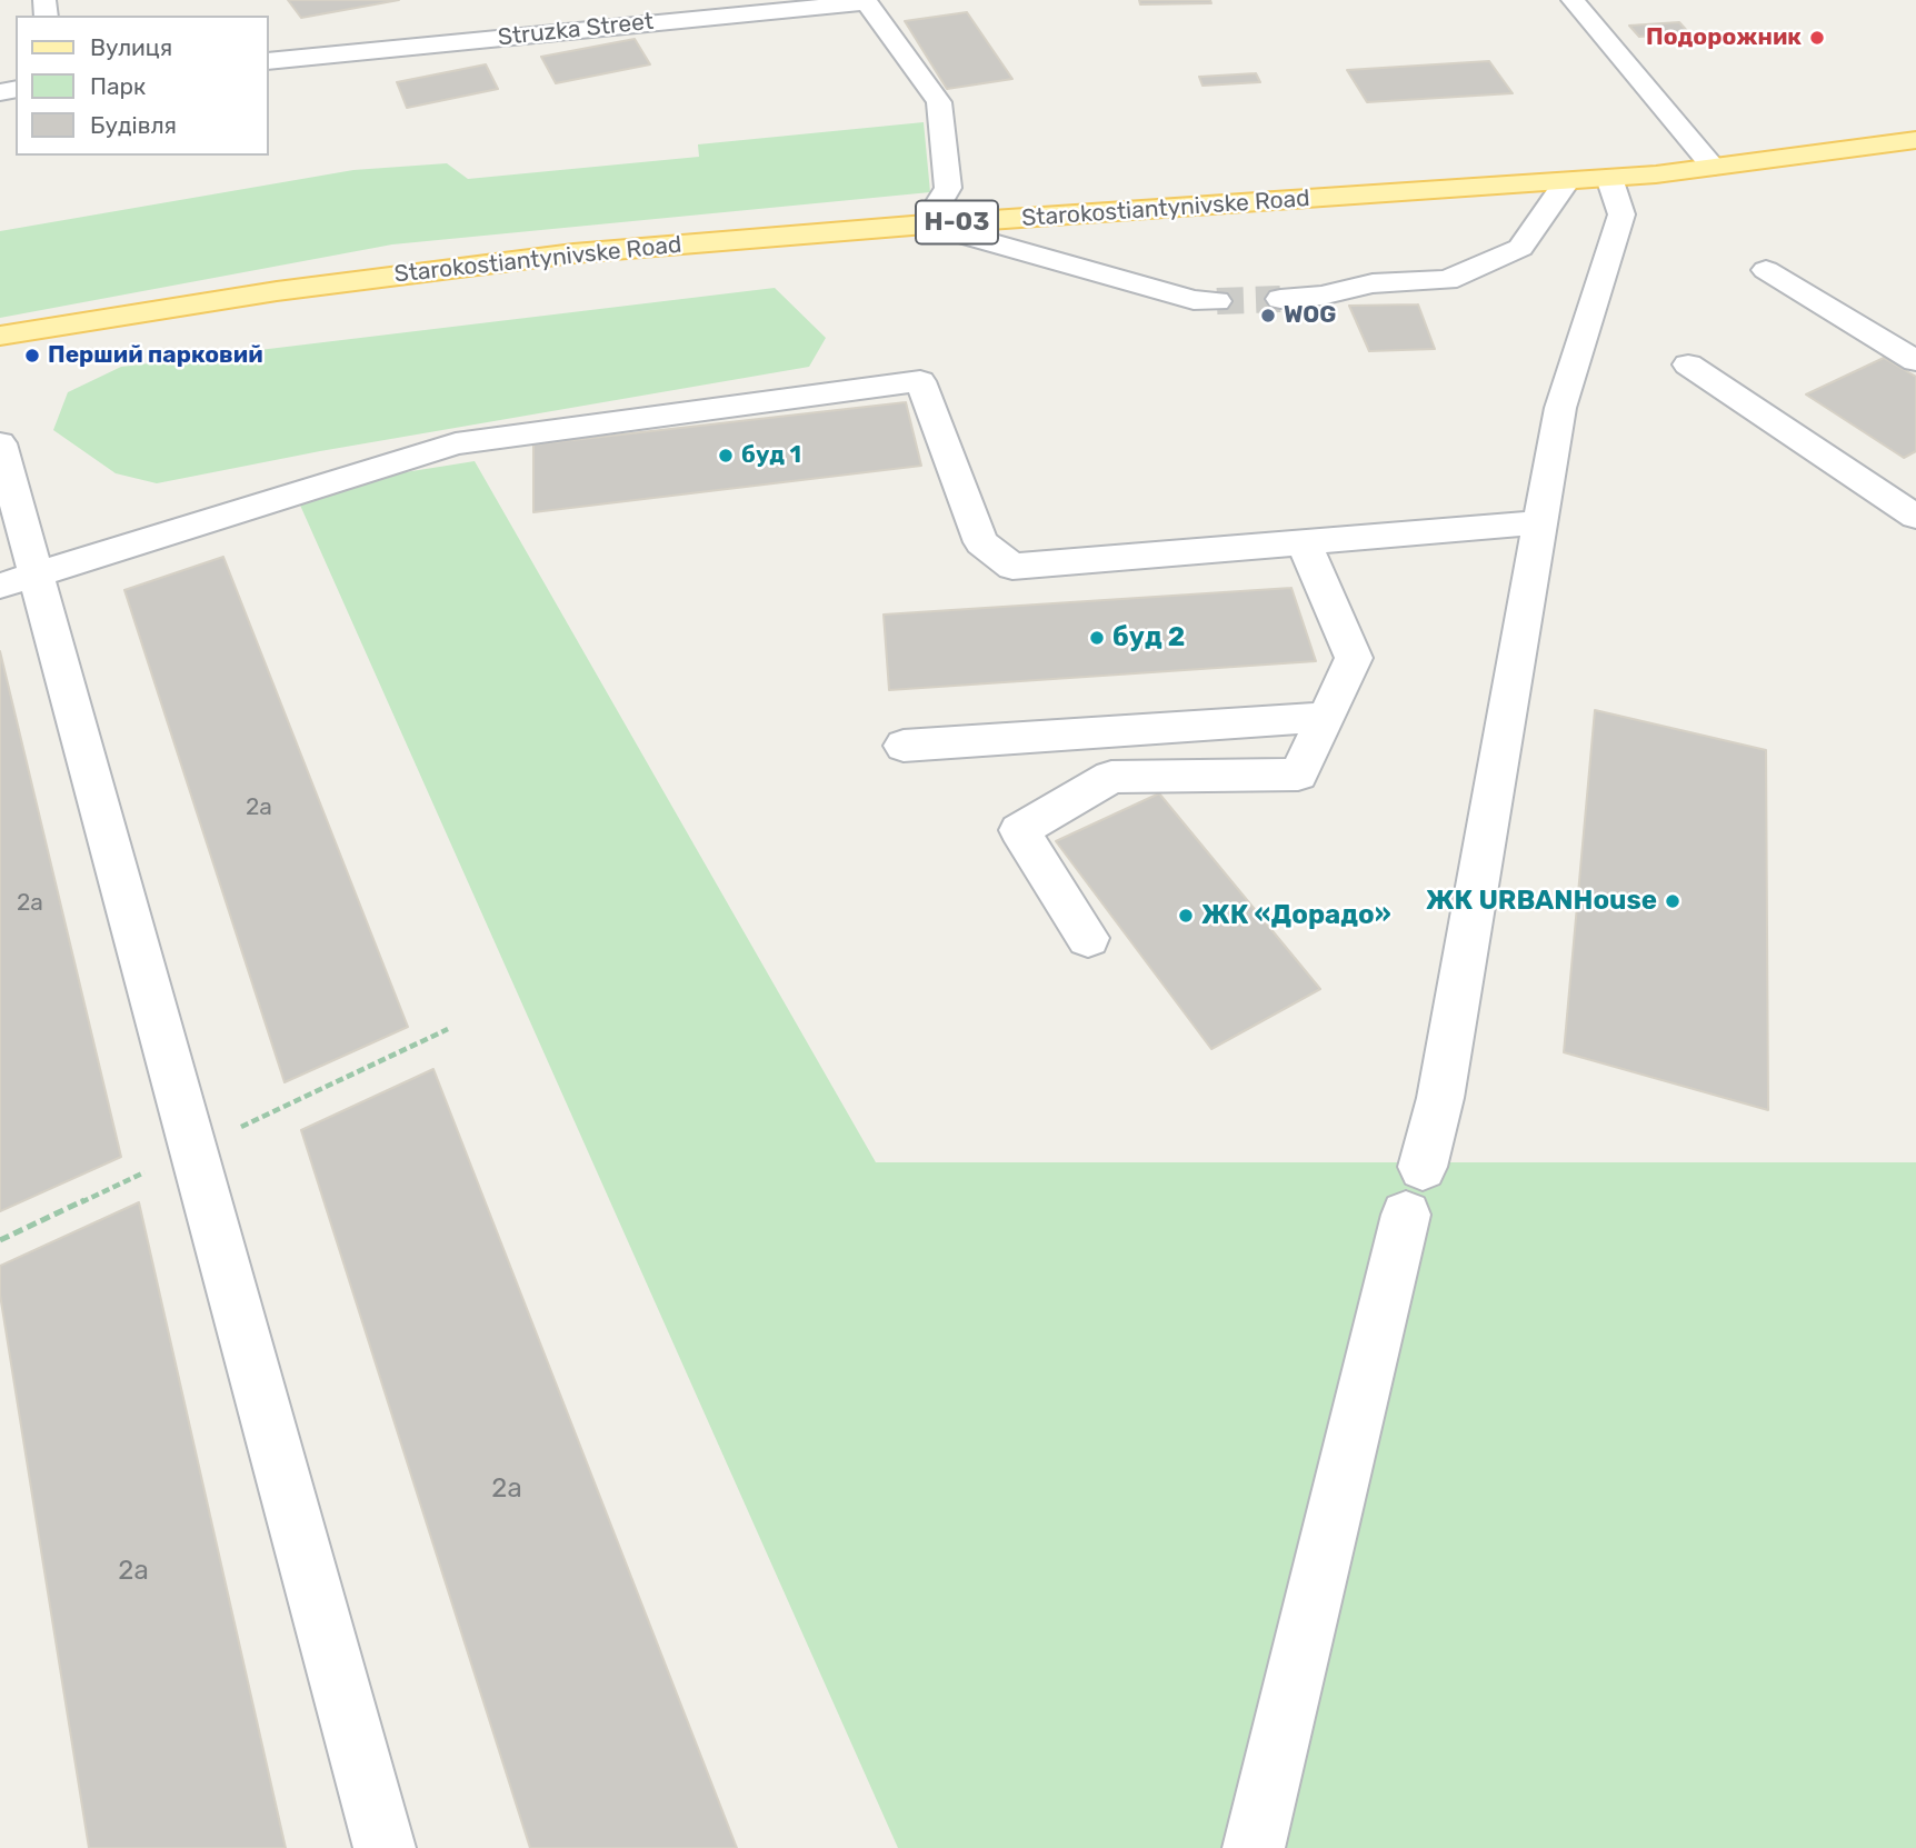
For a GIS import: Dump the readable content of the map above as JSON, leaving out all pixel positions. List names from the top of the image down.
{
  "streets": {
    "main road": ["Starokostiantynivske Road", "Н-03"],
    "street": ["Struzka Street"]
  },
  "crossings": [
    ["Struzka Street", "Starokostiantynivske Road"]
  ],
  "places": [
    "Подорожник",
    "WOG",
    "Перший парковий",
    "буд 1",
    "буд 2",
    "ЖК URBANHouse",
    "ЖК «Дорадо»"
  ],
  "house_numbers": [
    "2а",
    "2а",
    "2а",
    "2а"
  ],
  "legend": ["Вулиця", "Парк", "Будівля"]
}
